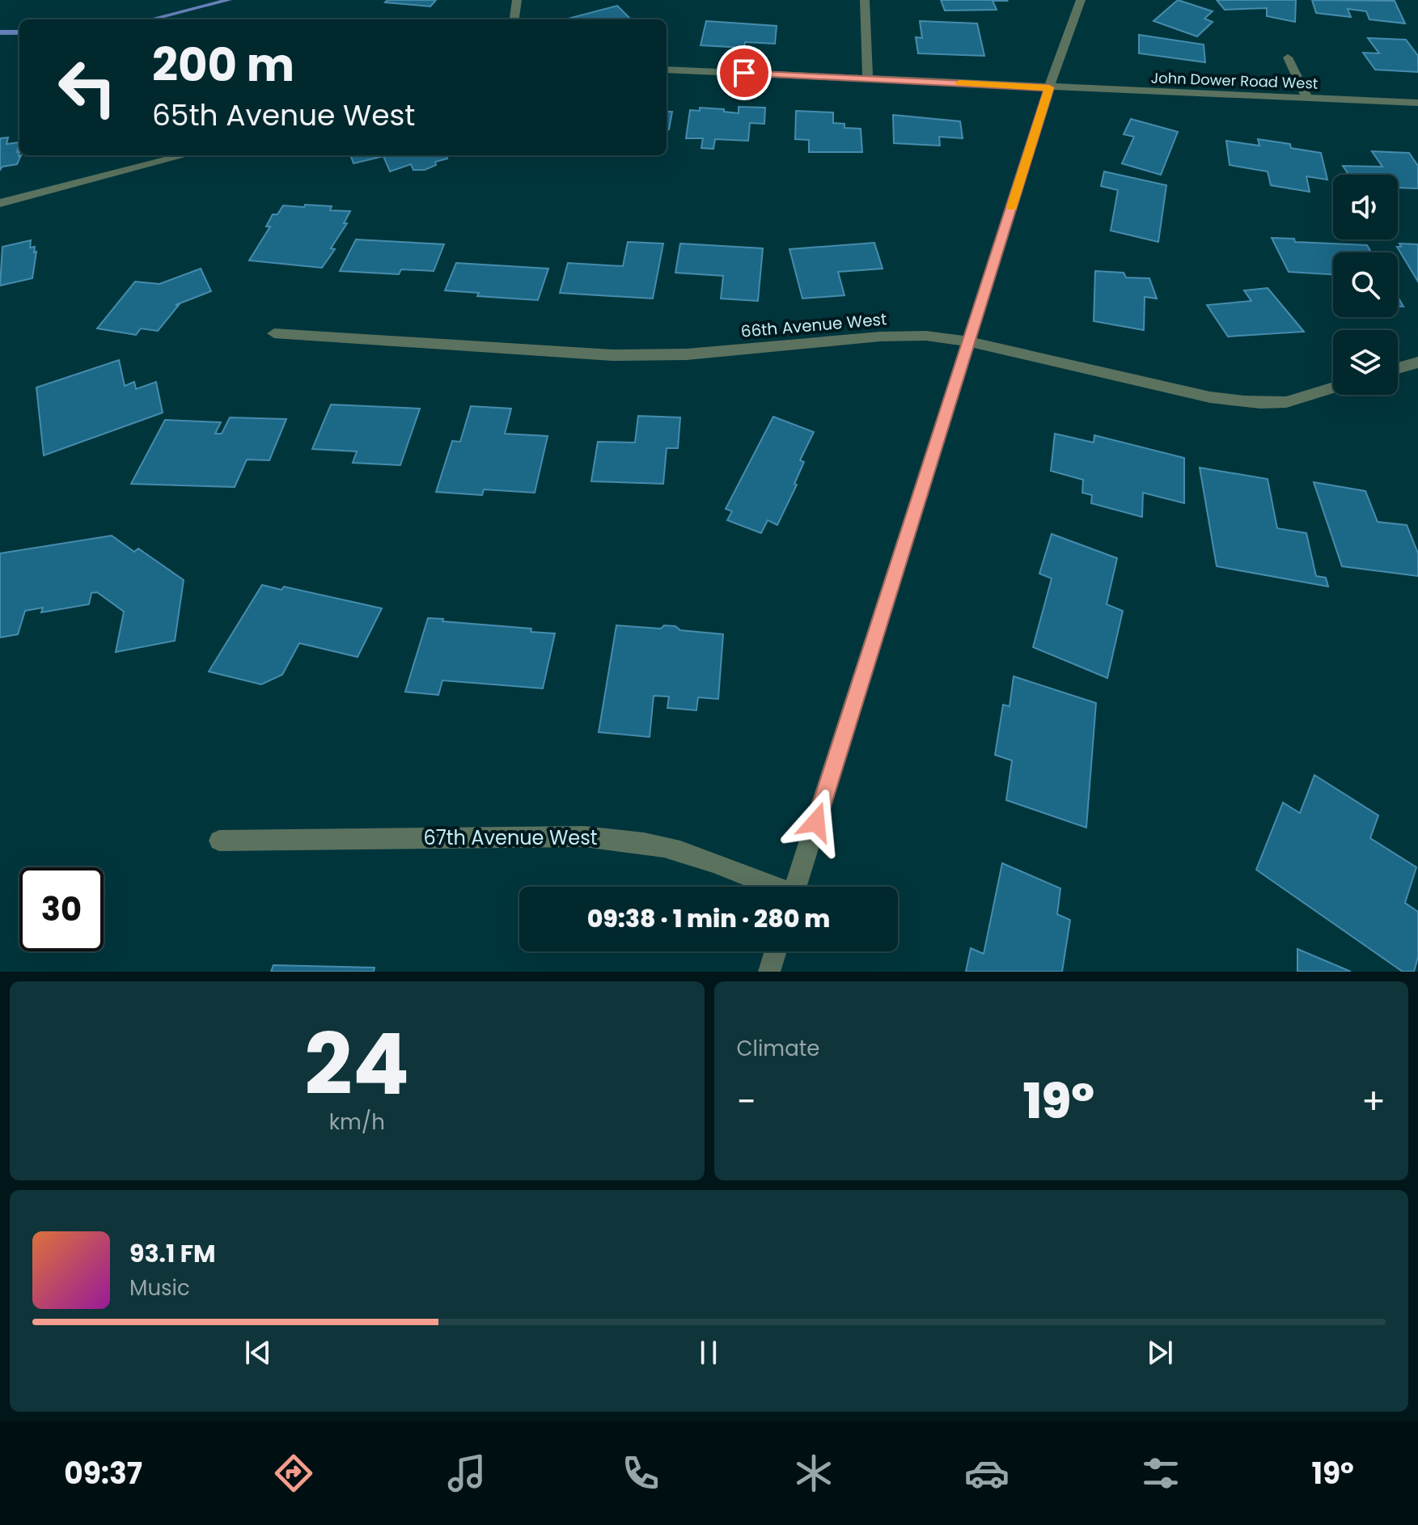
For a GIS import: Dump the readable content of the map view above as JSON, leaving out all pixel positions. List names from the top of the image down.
{
  "streets": {
    "street": ["John Dower Road West", "66th Avenue West", "67th Avenue West"]
  },
  "page": {
    "turn": ["200 m", "65th Avenue West"],
    "limit": "30",
    "trip": "09:38 · 1 min · 280 m",
    "tile": [
      ["24", "km/h"],
      "Climate"
    ],
    "heat": ["−", "19°", "+"],
    "song": ["93.1 FM", "Music"],
    "tabs": ["09:37", "19°"]
  }
}
